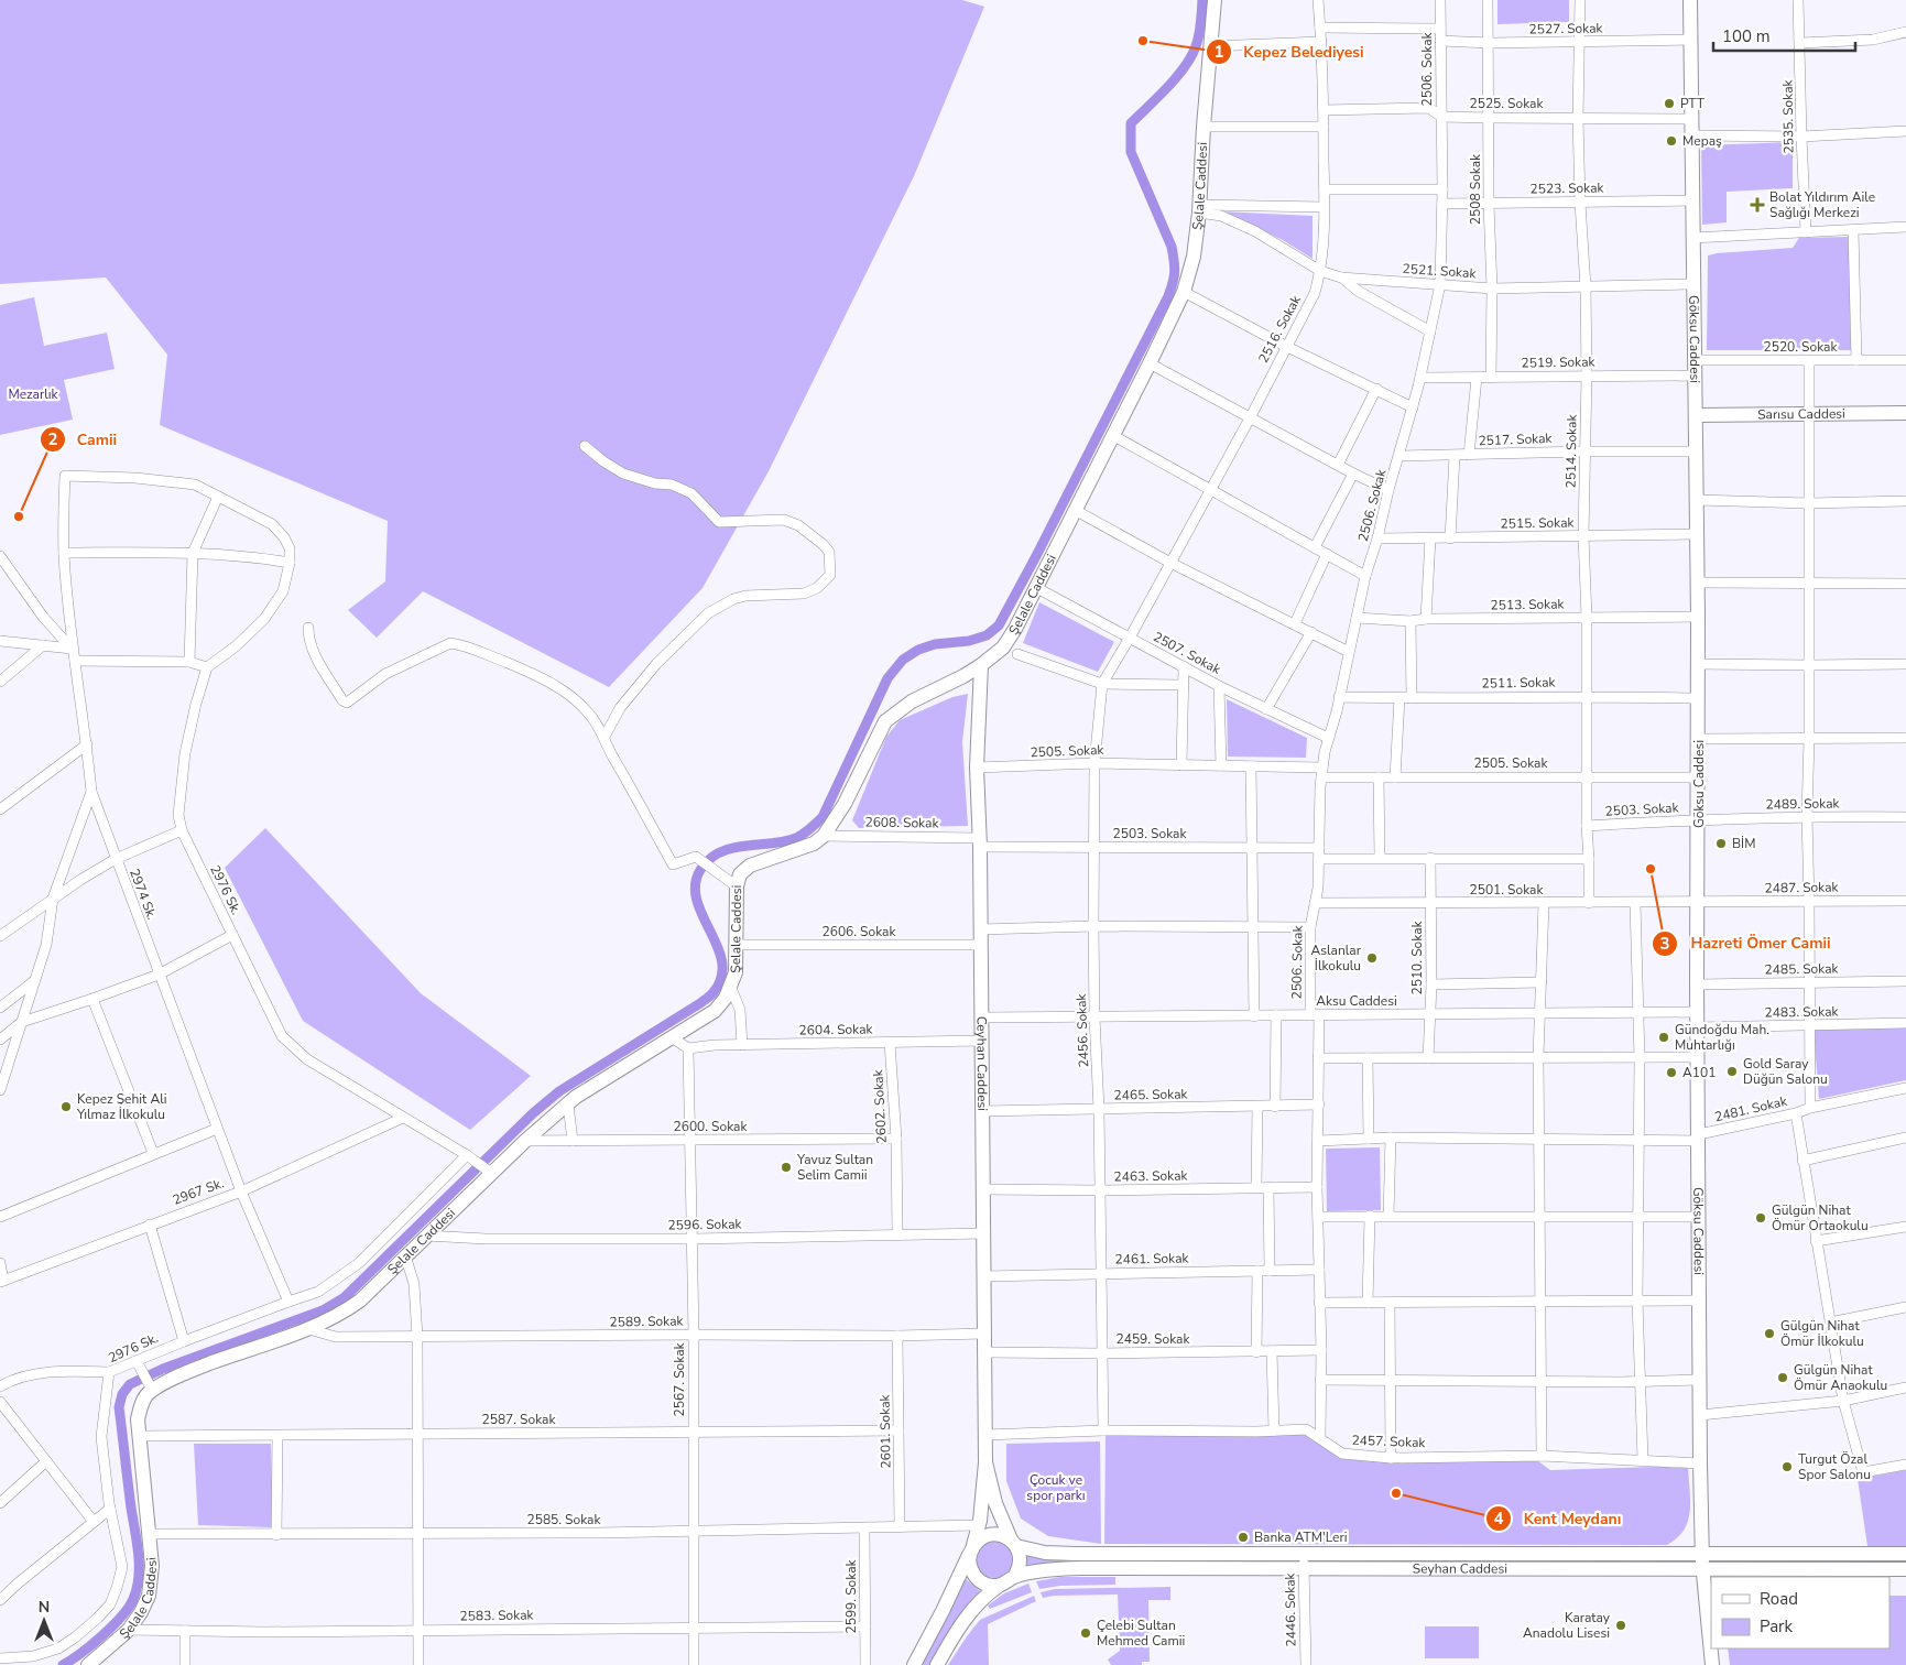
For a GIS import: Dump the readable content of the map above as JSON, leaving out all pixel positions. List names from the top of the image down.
{
  "streets": {
    "street": [
      "2527. Sokak",
      "2506. Sokak",
      "2525. Sokak",
      "2535. Sokak",
      "Şelale Caddesi",
      "2523. Sokak",
      "2508 Sokak",
      "2521. Sokak",
      "2516. Sokak",
      "Göksu Caddesi",
      "2520. Sokak",
      "2519. Sokak",
      "Sarısu Caddesi",
      "2517. Sokak",
      "2514. Sokak",
      "2515. Sokak",
      "2513. Sokak",
      "2507. Sokak",
      "2511. Sokak",
      "2505. Sokak",
      "2489. Sokak",
      "2503. Sokak",
      "2608. Sokak",
      "2487. Sokak",
      "2976 Sk.",
      "2501. Sokak",
      "2974 Sk.",
      "2606. Sokak",
      "2510. Sokak",
      "2485. Sokak",
      "Aksu Caddesi",
      "2483. Sokak",
      "2604. Sokak",
      "2456. Sokak",
      "Ceyhan Caddesi",
      "2465. Sokak",
      "2602. Sokak",
      "2481. Sokak",
      "2600. Sokak",
      "2463. Sokak",
      "2967 Sk.",
      "2596. Sokak",
      "2461. Sokak",
      "2589. Sokak",
      "2459. Sokak",
      "2567. Sokak",
      "2587. Sokak",
      "2601. Sokak",
      "2457. Sokak",
      "2585. Sokak",
      "Seyhan Caddesi",
      "2599. Sokak",
      "2446. Sokak",
      "2583. Sokak"
    ]
  },
  "crossings": [
    ["2527. Sokak", "2506. Sokak"],
    ["2527. Sokak", "2508 Sokak"],
    ["2527. Sokak", "Göksu Caddesi"],
    ["2527. Sokak", "2514. Sokak"],
    ["2506. Sokak", "2525. Sokak"],
    ["2506. Sokak", "2523. Sokak"],
    ["2506. Sokak", "2521. Sokak"],
    ["2506. Sokak", "2519. Sokak"],
    ["2506. Sokak", "2517. Sokak"],
    ["2506. Sokak", "2515. Sokak"],
    ["2506. Sokak", "2513. Sokak"],
    ["2506. Sokak", "2507. Sokak"],
    ["2506. Sokak", "2511. Sokak"],
    ["2506. Sokak", "2505. Sokak"],
    ["2506. Sokak", "2503. Sokak"],
    ["2506. Sokak", "2501. Sokak"],
    ["2506. Sokak", "Aksu Caddesi"],
    ["2506. Sokak", "2465. Sokak"],
    ["2506. Sokak", "2481. Sokak"],
    ["2506. Sokak", "2463. Sokak"],
    ["2506. Sokak", "2461. Sokak"],
    ["2506. Sokak", "2459. Sokak"],
    ["2506. Sokak", "2457. Sokak"],
    ["2525. Sokak", "2508 Sokak"],
    ["2525. Sokak", "2516. Sokak"],
    ["2525. Sokak", "Göksu Caddesi"],
    ["2525. Sokak", "2514. Sokak"],
    ["Şelale Caddesi", "2521. Sokak"],
    ["Şelale Caddesi", "2507. Sokak"],
    ["Şelale Caddesi", "2608. Sokak"],
    ["Şelale Caddesi", "2976 Sk."],
    ["Şelale Caddesi", "2606. Sokak"],
    ["Şelale Caddesi", "Ceyhan Caddesi"],
    ["Şelale Caddesi", "2600. Sokak"],
    ["Şelale Caddesi", "2596. Sokak"],
    ["Şelale Caddesi", "2589. Sokak"],
    ["Şelale Caddesi", "2587. Sokak"],
    ["Şelale Caddesi", "2585. Sokak"],
    ["Şelale Caddesi", "2583. Sokak"],
    ["2523. Sokak", "2508 Sokak"],
    ["2523. Sokak", "Göksu Caddesi"],
    ["2523. Sokak", "2514. Sokak"],
    ["2508 Sokak", "2521. Sokak"],
    ["2508 Sokak", "2519. Sokak"],
    ["2521. Sokak", "2516. Sokak"],
    ["2521. Sokak", "Göksu Caddesi"],
    ["2521. Sokak", "2514. Sokak"],
    ["2516. Sokak", "2507. Sokak"],
    ["2516. Sokak", "2456. Sokak"],
    ["Göksu Caddesi", "2520. Sokak"],
    ["Göksu Caddesi", "2519. Sokak"],
    ["Göksu Caddesi", "Sarısu Caddesi"],
    ["Göksu Caddesi", "2517. Sokak"],
    ["Göksu Caddesi", "2515. Sokak"],
    ["Göksu Caddesi", "2513. Sokak"],
    ["Göksu Caddesi", "2511. Sokak"],
    ["Göksu Caddesi", "2505. Sokak"],
    ["Göksu Caddesi", "2489. Sokak"],
    ["Göksu Caddesi", "2503. Sokak"],
    ["Göksu Caddesi", "2487. Sokak"],
    ["Göksu Caddesi", "2501. Sokak"],
    ["Göksu Caddesi", "2485. Sokak"],
    ["Göksu Caddesi", "Aksu Caddesi"],
    ["Göksu Caddesi", "2483. Sokak"],
    ["Göksu Caddesi", "2481. Sokak"],
    ["Göksu Caddesi", "2457. Sokak"],
    ["Göksu Caddesi", "Seyhan Caddesi"],
    ["2519. Sokak", "2514. Sokak"],
    ["2517. Sokak", "2514. Sokak"],
    ["2514. Sokak", "2515. Sokak"],
    ["2514. Sokak", "2513. Sokak"],
    ["2514. Sokak", "2511. Sokak"],
    ["2514. Sokak", "2505. Sokak"],
    ["2514. Sokak", "2503. Sokak"],
    ["2514. Sokak", "2501. Sokak"],
    ["2507. Sokak", "2456. Sokak"],
    ["2505. Sokak", "2456. Sokak"],
    ["2505. Sokak", "Ceyhan Caddesi"],
    ["2489. Sokak", "2503. Sokak"],
    ["2503. Sokak", "2608. Sokak"],
    ["2503. Sokak", "2456. Sokak"],
    ["2503. Sokak", "Ceyhan Caddesi"],
    ["2608. Sokak", "Ceyhan Caddesi"],
    ["2487. Sokak", "2501. Sokak"],
    ["2976 Sk.", "2974 Sk."],
    ["2976 Sk.", "2967 Sk."],
    ["2501. Sokak", "2510. Sokak"],
    ["2974 Sk.", "2967 Sk."],
    ["2606. Sokak", "Ceyhan Caddesi"],
    ["2510. Sokak", "Aksu Caddesi"],
    ["Aksu Caddesi", "2456. Sokak"],
    ["Aksu Caddesi", "Ceyhan Caddesi"],
    ["2604. Sokak", "Ceyhan Caddesi"],
    ["2604. Sokak", "2602. Sokak"],
    ["2604. Sokak", "2567. Sokak"],
    ["2456. Sokak", "2465. Sokak"],
    ["2456. Sokak", "2463. Sokak"],
    ["2456. Sokak", "2461. Sokak"],
    ["2456. Sokak", "2459. Sokak"],
    ["2456. Sokak", "2457. Sokak"],
    ["Ceyhan Caddesi", "2465. Sokak"],
    ["Ceyhan Caddesi", "2463. Sokak"],
    ["Ceyhan Caddesi", "2596. Sokak"],
    ["Ceyhan Caddesi", "2461. Sokak"],
    ["Ceyhan Caddesi", "2589. Sokak"],
    ["Ceyhan Caddesi", "2459. Sokak"],
    ["Ceyhan Caddesi", "2457. Sokak"],
    ["Ceyhan Caddesi", "2585. Sokak"],
    ["Ceyhan Caddesi", "Seyhan Caddesi"],
    ["2602. Sokak", "2600. Sokak"],
    ["2602. Sokak", "2596. Sokak"],
    ["2600. Sokak", "2567. Sokak"],
    ["2596. Sokak", "2567. Sokak"],
    ["2589. Sokak", "2567. Sokak"],
    ["2589. Sokak", "2601. Sokak"],
    ["2567. Sokak", "2587. Sokak"],
    ["2567. Sokak", "2585. Sokak"],
    ["2567. Sokak", "2583. Sokak"],
    ["2587. Sokak", "2601. Sokak"],
    ["2601. Sokak", "2585. Sokak"],
    ["2585. Sokak", "2599. Sokak"],
    ["Seyhan Caddesi", "2446. Sokak"],
    ["2599. Sokak", "2583. Sokak"]
  ],
  "parks": ["Mezarlık", "Çocuk ve spor parkı"],
  "places": {
    "other": [
      "Kepez Belediyesi",
      "PTT",
      "Mepaş",
      "Camii",
      "BİM",
      "Hazreti Ömer Camii",
      "Aslanlar İlkokulu",
      "Gündoğdu Mah. Muhtarlığı",
      "Gold Saray Düğün Salonu",
      "A101",
      "Kepez Şehit Ali Yılmaz İlkokulu",
      "Yavuz Sultan Selim Camii",
      "Gülgün Nihat Ömür Ortaokulu",
      "Gülgün Nihat Ömür İlkokulu",
      "Gülgün Nihat Ömür Anaokulu",
      "Turgut Özal Spor Salonu",
      "Kent Meydanı",
      "Banka ATM'Leri",
      "Karatay Anadolu Lisesi",
      "Çelebi Sultan Mehmed Camii"
    ],
    "health": ["Bolat Yıldırım Aile Sağlığı Merkezi"]
  },
  "legend": ["Road", "Park"],
  "scale_bar": "100 m",
  "north": "top"
}
